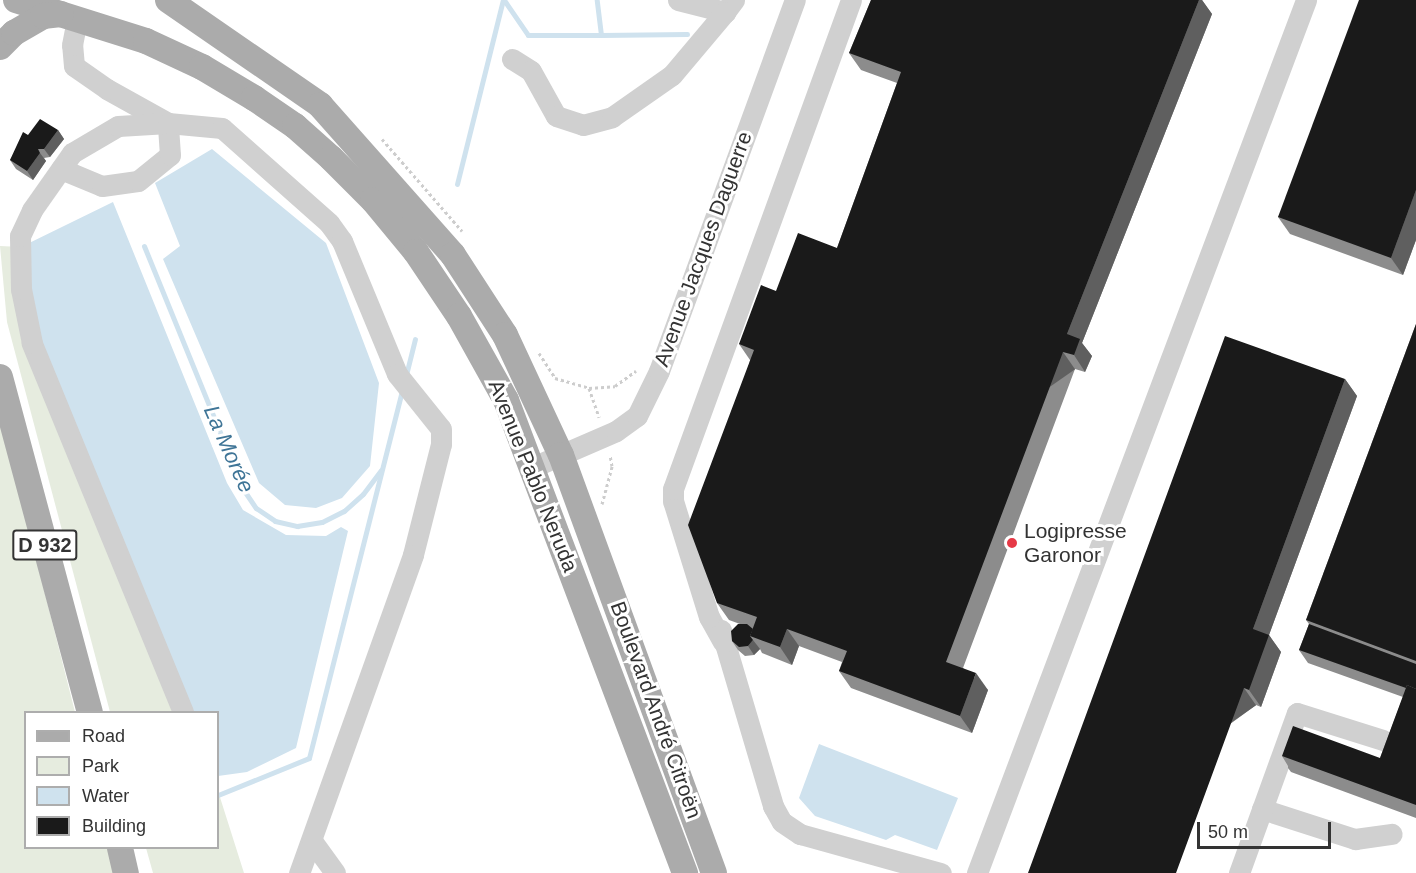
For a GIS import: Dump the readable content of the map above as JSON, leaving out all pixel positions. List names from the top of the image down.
{
  "streets": {
    "main road": ["Avenue Pablo Neruda", "D 932", "Boulevard André Citroën"],
    "street": ["Avenue Jacques Daguerre"]
  },
  "crossings": [
    ["Avenue Jacques Daguerre", "Avenue Pablo Neruda"],
    ["Avenue Pablo Neruda", "Boulevard André Citroën"]
  ],
  "water": ["La Morée"],
  "places": ["Logipresse Garonor"],
  "legend": [
    "Road",
    "Park",
    "Water",
    "Building"
  ],
  "scale_bar": "50 m"
}
